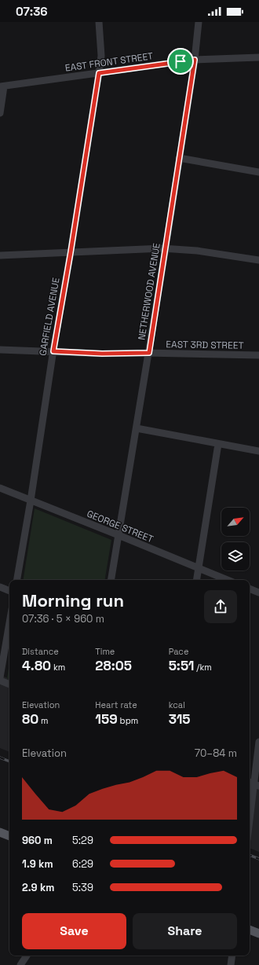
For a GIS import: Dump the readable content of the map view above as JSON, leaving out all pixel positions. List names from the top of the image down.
{
  "streets": {
    "street": [
      "EAST FRONT STREET",
      "NETHERWOOD AVENUE",
      "GARFIELD AVENUE",
      "EAST 3RD STREET",
      "GEORGE STREET"
    ]
  },
  "crossings": [
    ["EAST FRONT STREET", "NETHERWOOD AVENUE"],
    ["EAST FRONT STREET", "GARFIELD AVENUE"],
    ["NETHERWOOD AVENUE", "EAST 3RD STREET"],
    ["NETHERWOOD AVENUE", "GEORGE STREET"],
    ["GARFIELD AVENUE", "EAST 3RD STREET"],
    ["GARFIELD AVENUE", "GEORGE STREET"]
  ],
  "north": "top right",
  "page": {
    "status": "07:36",
    "heading": ["Morning run", "07:36 · 5 × 960 m"],
    "stats": [
      ["Distance", "4.80 km"],
      ["Time", "28:05"],
      ["Pace", "5:51 /km"],
      ["Elevation", "80 m"],
      ["Heart rate", "159 bpm"],
      ["kcal", "315"]
    ],
    "chart": ["Elevation", "70–84 m"],
    "list": [
      {
        "name": "960 m",
        "note": "5:29"
      },
      {
        "name": "1.9 km",
        "note": "6:29"
      },
      {
        "name": "2.9 km",
        "note": "5:39"
      }
    ],
    "buttons": ["Save", "Share"]
  }
}
